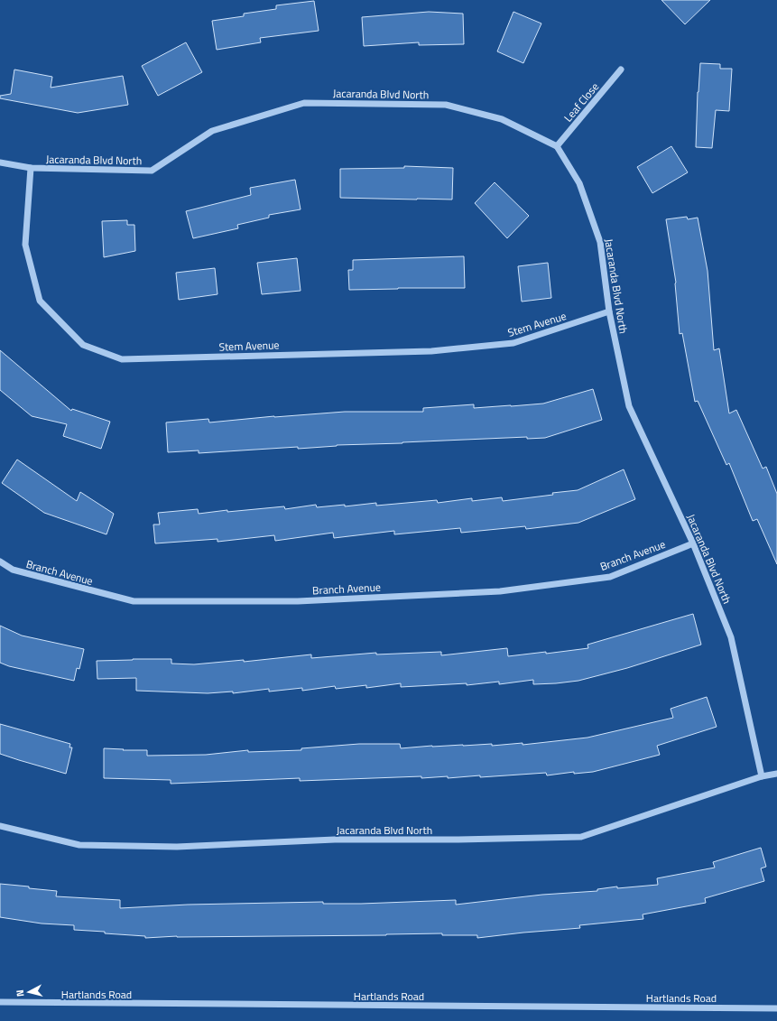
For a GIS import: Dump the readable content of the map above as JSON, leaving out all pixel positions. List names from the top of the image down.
{
  "streets": {
    "street": [
      "Jacaranda Blvd North",
      "Leaf Close",
      "Stem Avenue",
      "Branch Avenue",
      "Hartlands Road"
    ]
  },
  "crossings": [
    ["Jacaranda Blvd North", "Leaf Close"],
    ["Jacaranda Blvd North", "Stem Avenue"],
    ["Jacaranda Blvd North", "Branch Avenue"]
  ],
  "north": "left"
}
